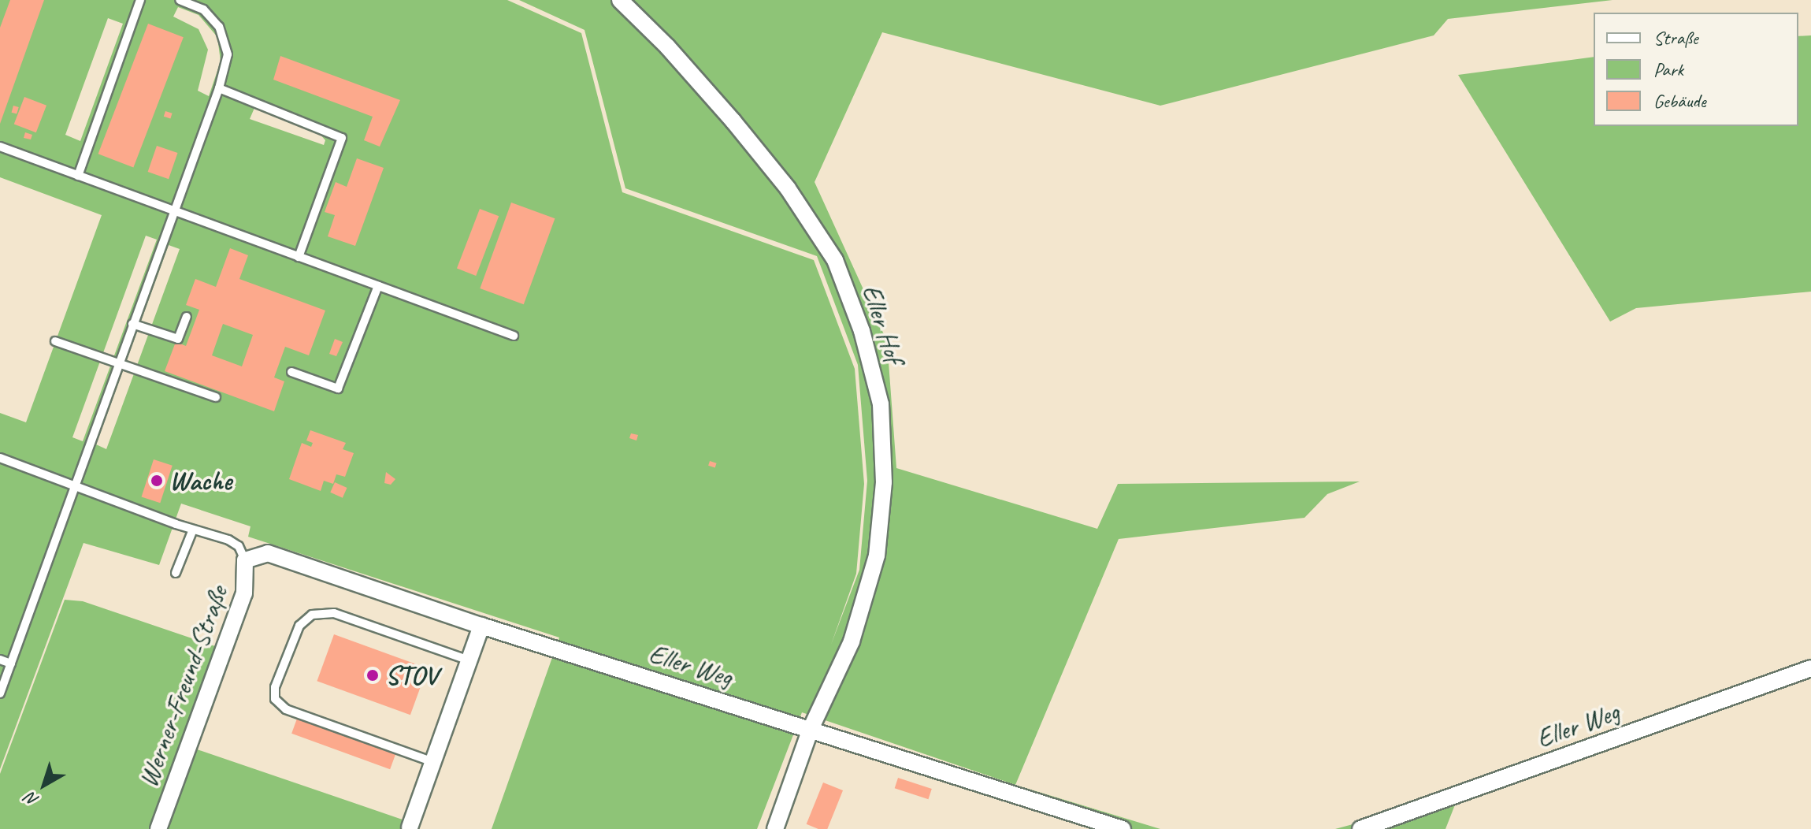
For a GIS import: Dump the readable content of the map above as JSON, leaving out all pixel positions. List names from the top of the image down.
{
  "streets": {
    "street": ["Eller Hof", "Eller Weg", "Werner-Freund-Straße"]
  },
  "crossings": [
    ["Eller Hof", "Eller Weg"],
    ["Eller Weg", "Werner-Freund-Straße"]
  ],
  "places": ["Wache", "STOV"],
  "legend": ["Straße", "Park", "Gebäude"],
  "north": "bottom left"
}
